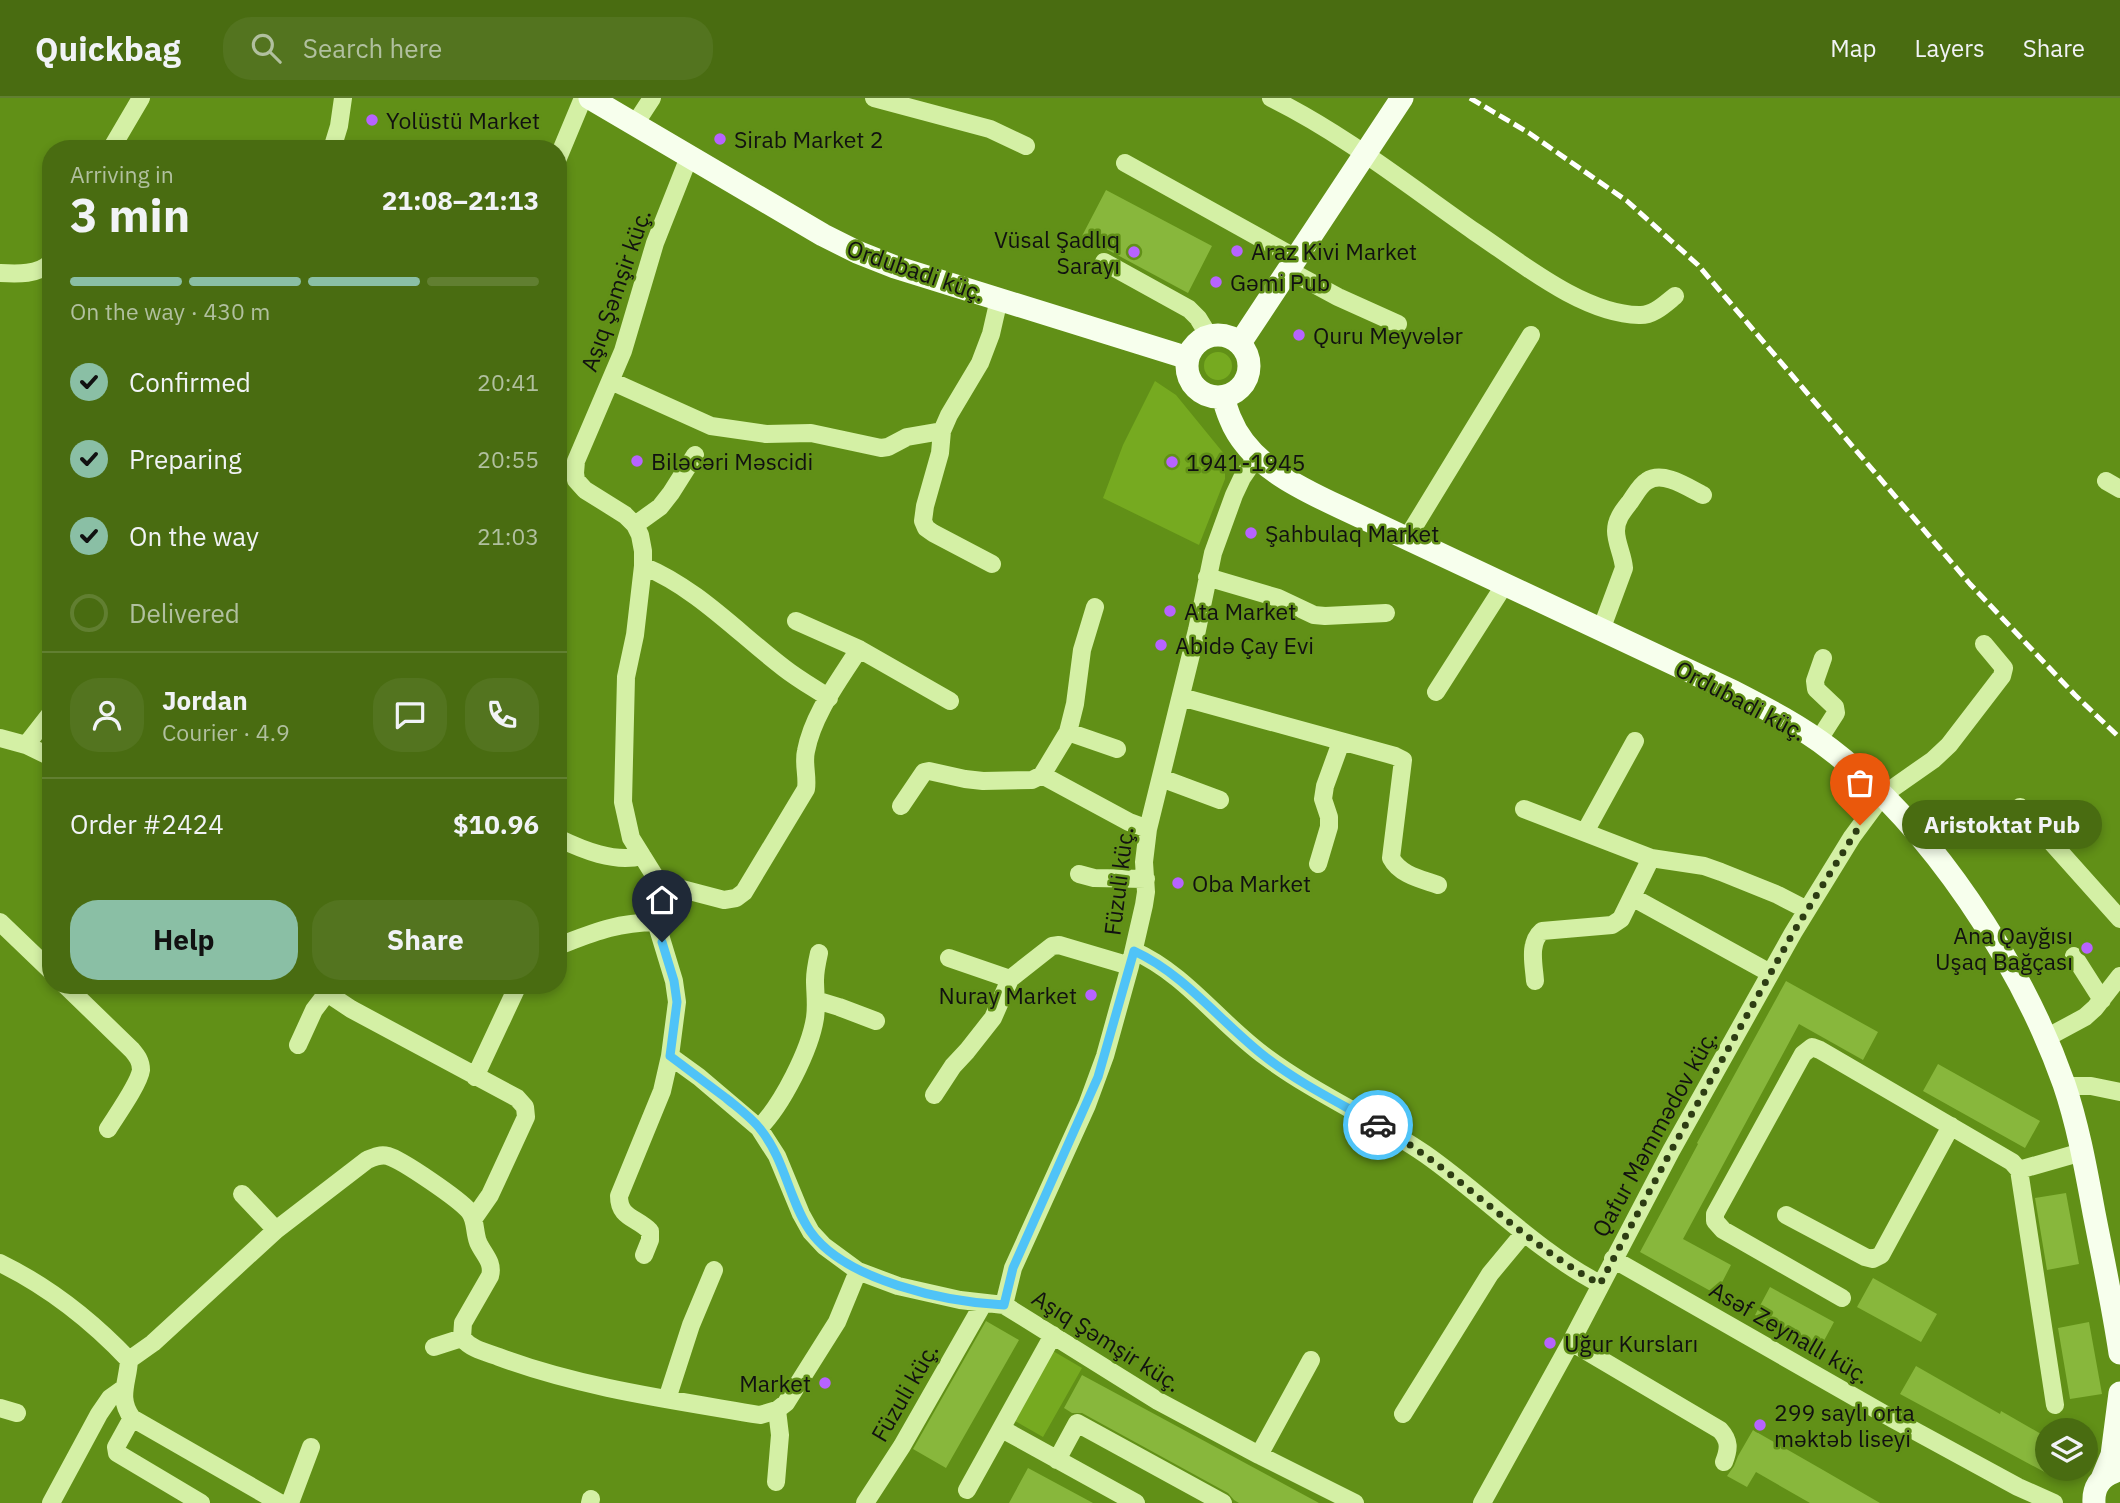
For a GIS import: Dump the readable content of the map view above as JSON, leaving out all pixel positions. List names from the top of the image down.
{
  "streets": {
    "main road": ["Ordubadi küç."],
    "street": [
      "Aşıq Şəmşir küç.",
      "Füzuli küç.",
      "Qafur Məmmədov küç.",
      "Asəf Zeynallı küç."
    ]
  },
  "crossings": [
    ["Ordubadi küç.", "Aşıq Şəmşir küç."],
    ["Ordubadi küç.", "Füzuli küç."],
    ["Ordubadi küç.", "Qafur Məmmədov küç."],
    ["Aşıq Şəmşir küç.", "Füzuli küç."],
    ["Qafur Məmmədov küç.", "Asəf Zeynallı küç."]
  ],
  "places": [
    "Yolüstü Market",
    "Sirab Market 2",
    "Araz Kivi Market",
    "Vüsal Şadlıq Sarayı",
    "Gəmi Pub",
    "Quru Meyvələr",
    "Biləcəri Məscidi",
    "1941-1945",
    "Şahbulaq Market",
    "Ata Market",
    "Abidə Çay Evi",
    "Aristoktat Pub",
    "Oba Market",
    "Ana Qayğısı Uşaq Bağçası",
    "Nuray Market",
    "Uğur Kursları",
    "Market",
    "299 saylı orta məktəb liseyi"
  ],
  "page": {
    "header": "Quickbag",
    "search": "Search here",
    "nav": ["Map", "Layers", "Share"],
    "heading": ["3 min", "Arriving in", "21:08–21:13"],
    "panel": [
      "Jordan",
      "Courier · 4.9",
      "Order #2424",
      "$10.96"
    ],
    "bar": "On the way · 430 m",
    "list": [
      ["Confirmed", "20:41"],
      ["Preparing", "20:55"],
      ["On the way", "21:03"],
      "Delivered"
    ],
    "bubble": "Aristoktat Pub",
    "buttons": ["Help", "Share"]
  }
}
